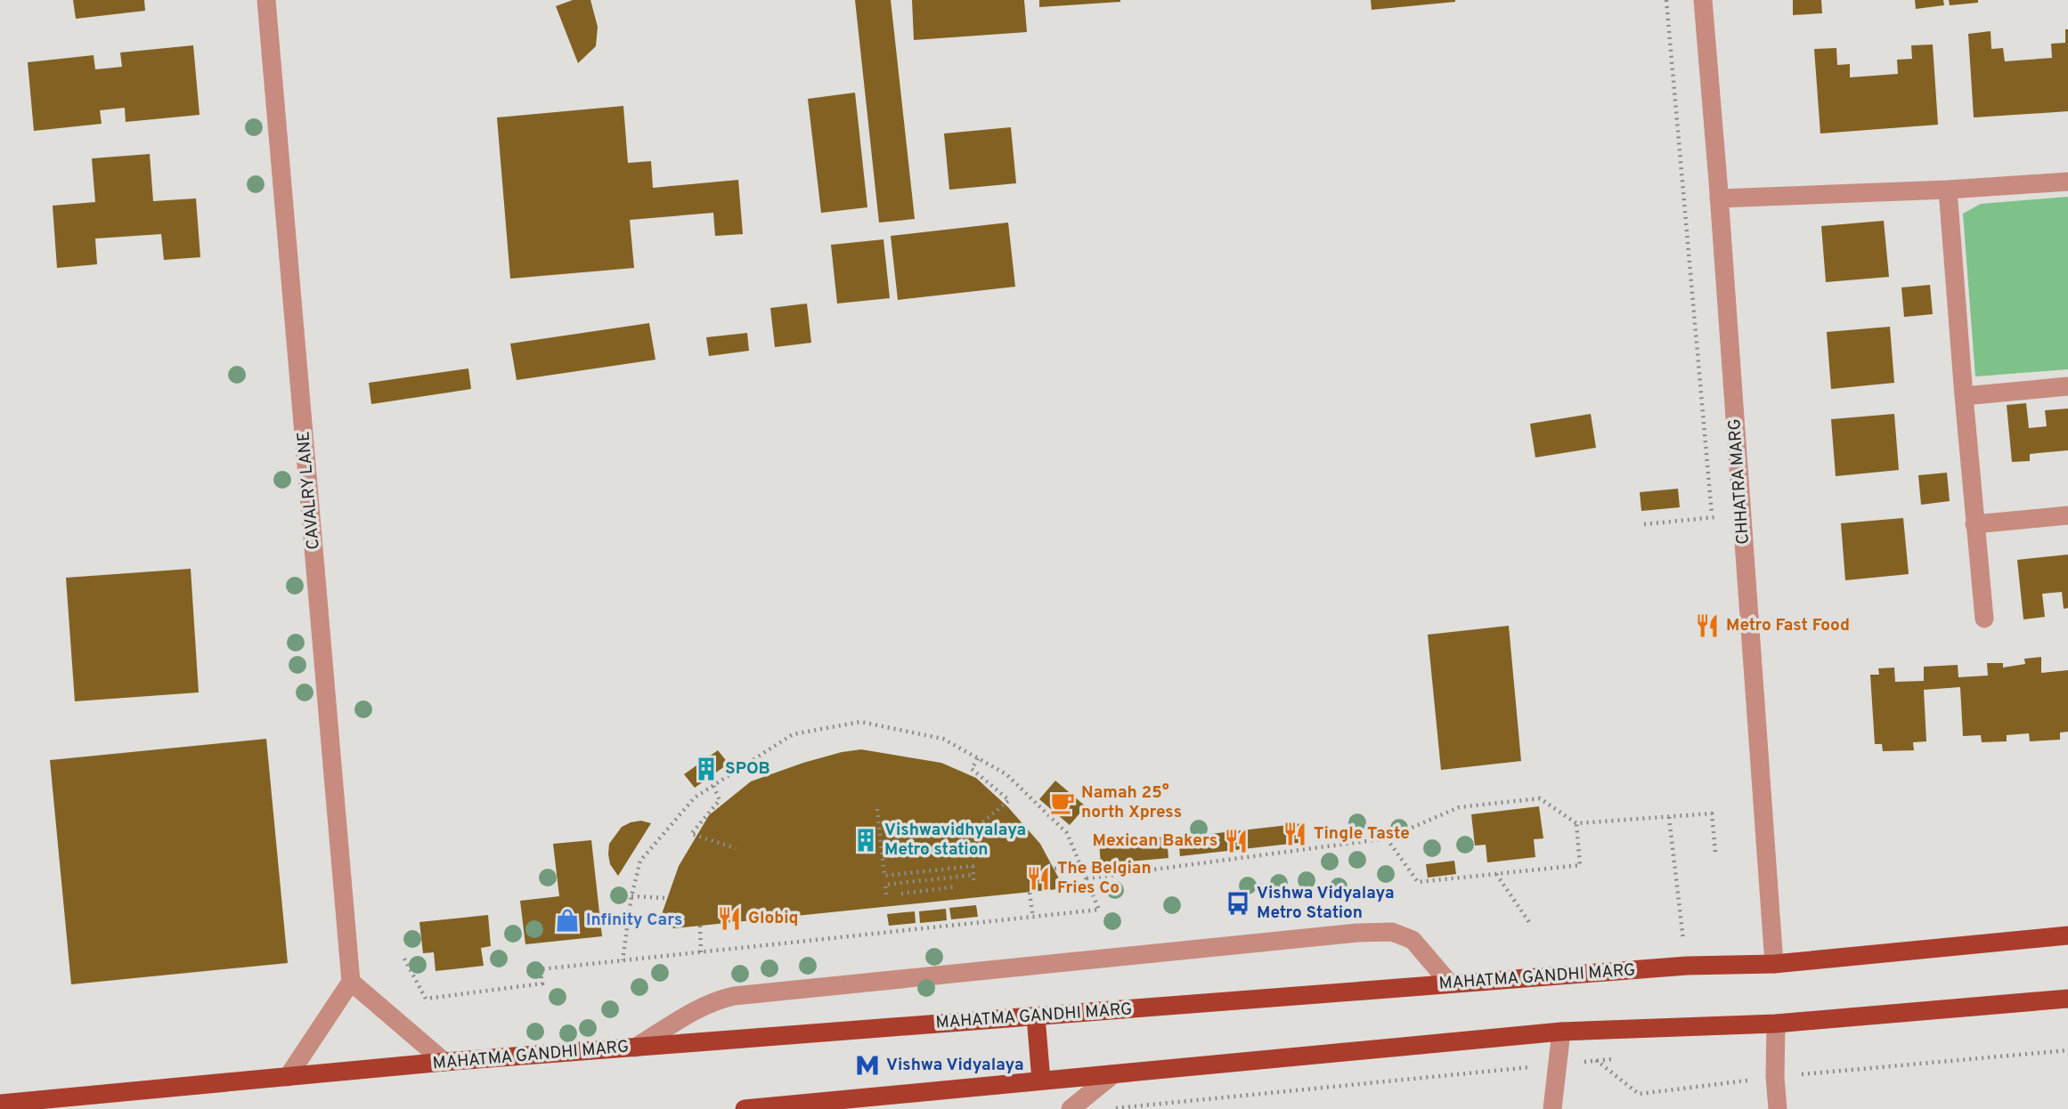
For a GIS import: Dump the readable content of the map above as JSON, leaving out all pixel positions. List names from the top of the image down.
{
  "streets": {
    "main road": ["MAHATMA GANDHI MARG"],
    "street": ["CHHATRA MARG", "CAVALRY LANE"]
  },
  "crossings": [
    ["CHHATRA MARG", "MAHATMA GANDHI MARG"]
  ],
  "places": {
    "restaurant": [
      "Metro Fast Food",
      "Tingle Taste",
      "Mexican Bakers",
      "The Belgian Fries Co",
      "Globiq"
    ],
    "building": ["SPOB", "Vishwavidhyalaya Metro station"],
    "cafe": ["Namah 25° north Xpress"],
    "bus stop": ["Vishwa Vidyalaya Metro Station"],
    "shop": ["Infinity Cars"],
    "metro station": ["Vishwa Vidyalaya"]
  }
}
